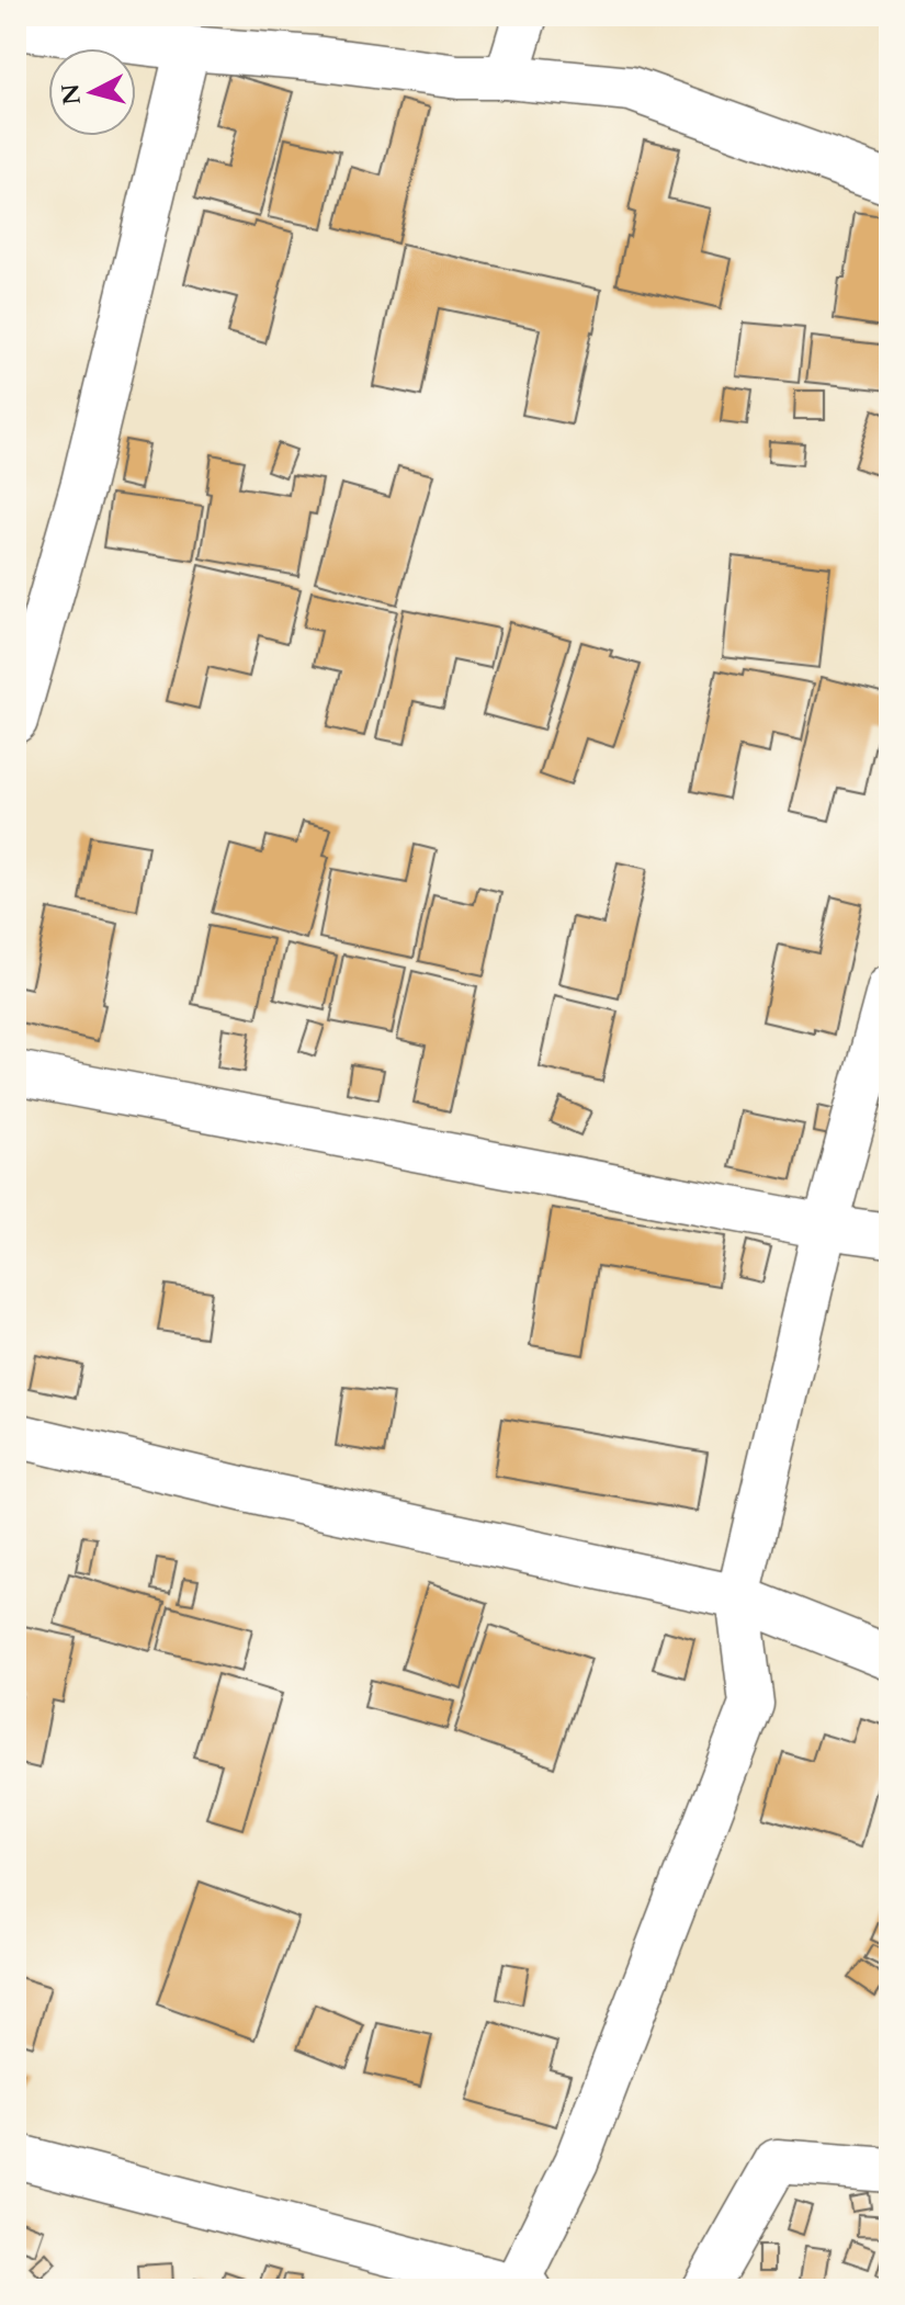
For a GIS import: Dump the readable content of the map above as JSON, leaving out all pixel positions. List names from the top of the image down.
{
  "north": "left"
}
